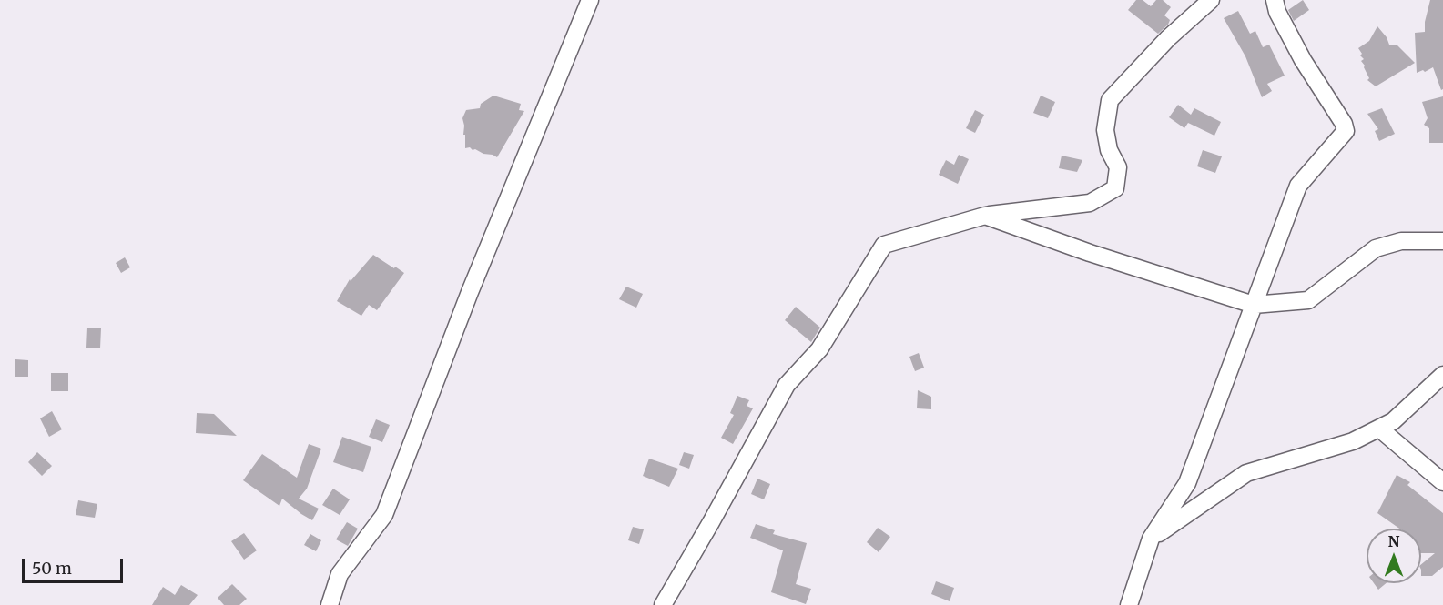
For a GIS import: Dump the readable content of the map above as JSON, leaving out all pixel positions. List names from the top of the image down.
{
  "scale_bar": "50 m",
  "north": "top"
}
